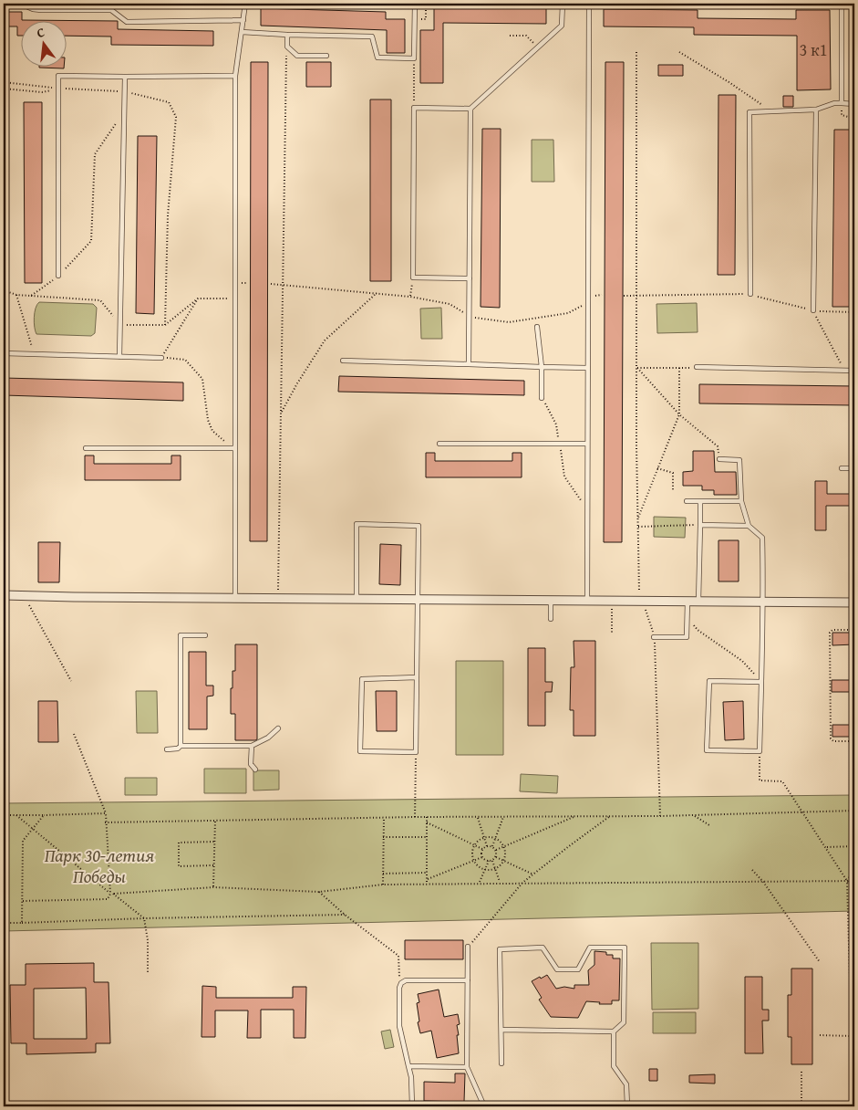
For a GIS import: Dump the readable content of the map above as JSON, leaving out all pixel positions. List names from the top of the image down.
{
  "parks": ["Парк 30-летия Победы"],
  "house_numbers": ["3 к1"],
  "north": "top"
}
